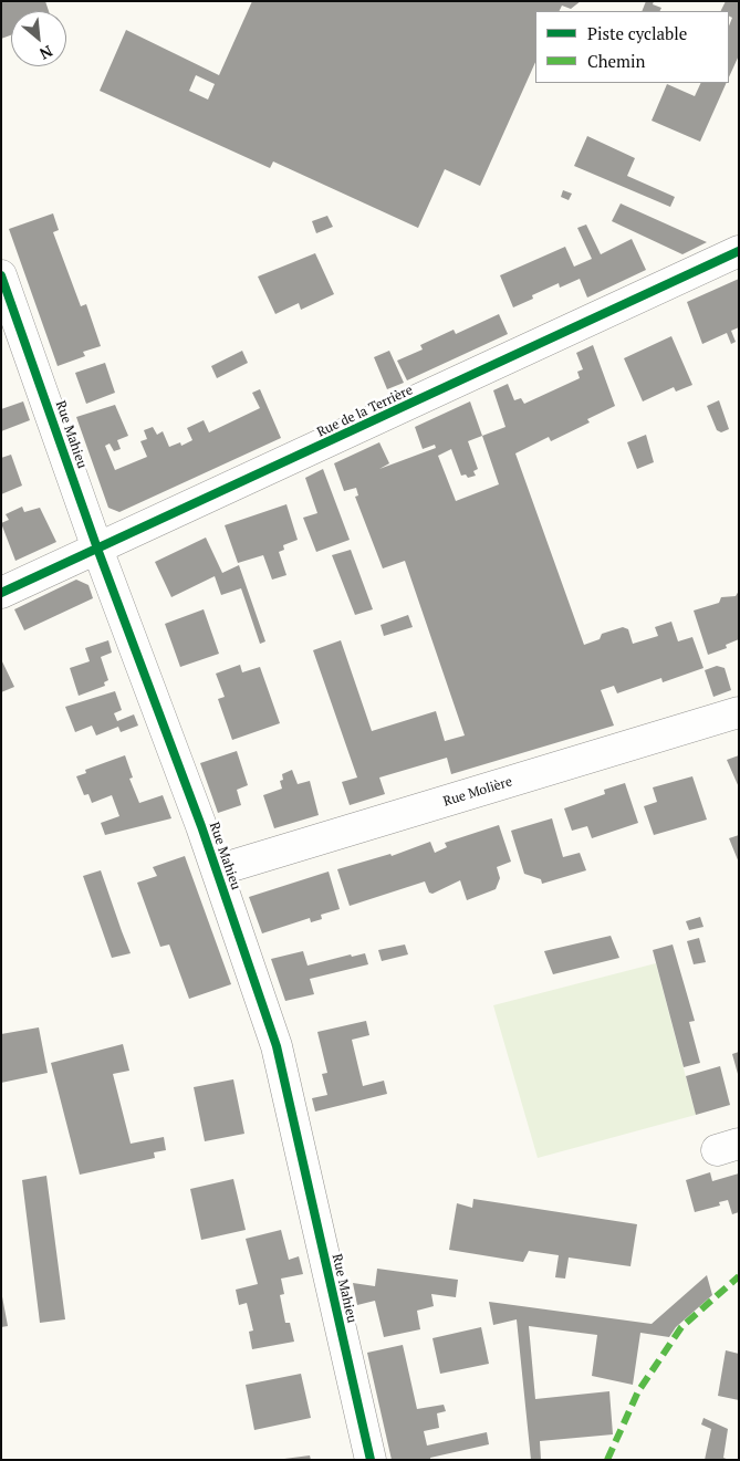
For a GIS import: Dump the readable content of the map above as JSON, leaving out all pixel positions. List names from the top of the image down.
{
  "streets": {
    "street": ["Rue de la Terrière", "Rue Mahieu", "Rue Molière"]
  },
  "crossings": [
    ["Rue de la Terrière", "Rue Mahieu"],
    ["Rue Mahieu", "Rue Molière"]
  ],
  "legend": ["Piste cyclable", "Chemin"],
  "north": "bottom right"
}
